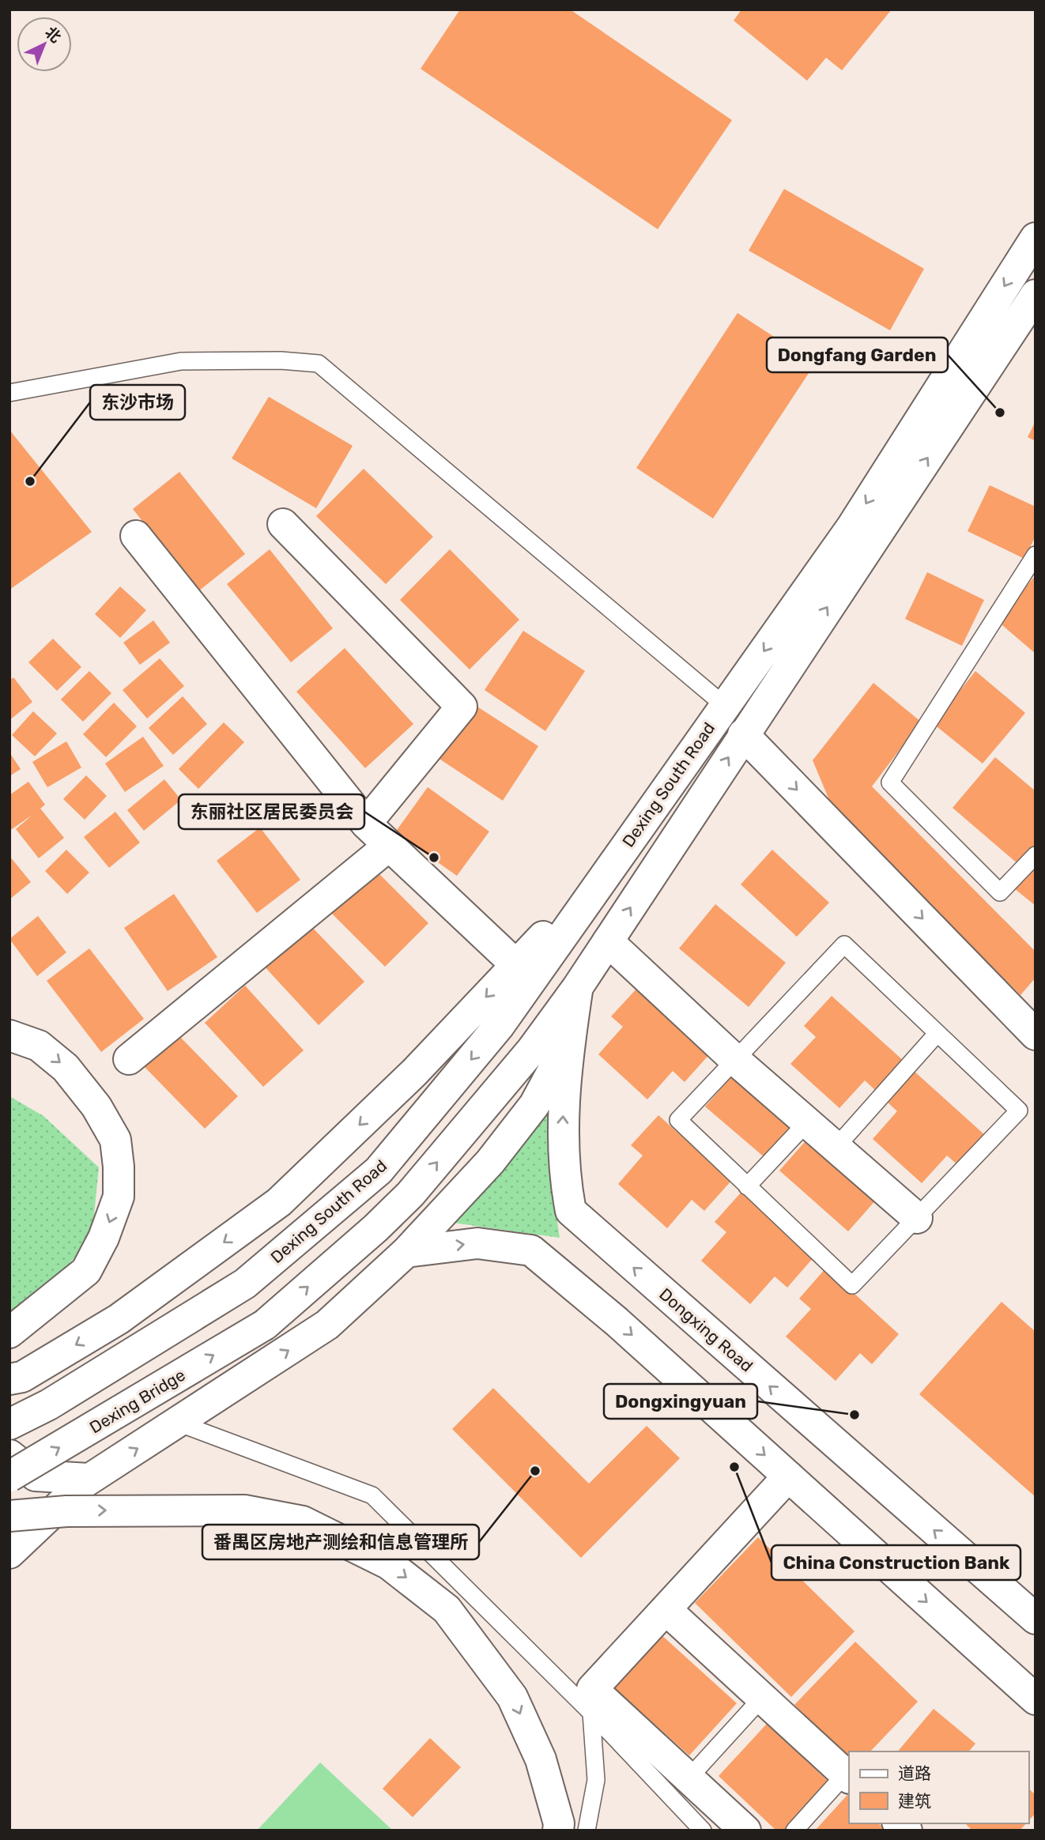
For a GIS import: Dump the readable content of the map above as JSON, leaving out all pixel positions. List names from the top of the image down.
{
  "streets": {
    "main road": ["Dexing South Road", "Dongxing Road", "Dexing Bridge"]
  },
  "crossings": [
    ["Dexing South Road", "Dongxing Road"],
    ["Dexing South Road", "Dexing Bridge"]
  ],
  "places": [
    "Dongfang Garden",
    "东沙市场",
    "东丽社区居民委员会",
    "Dongxingyuan",
    "China Construction Bank",
    "番禺区房地产测绘和信息管理所"
  ],
  "legend": ["道路", "建筑"],
  "north": "top right"
}
